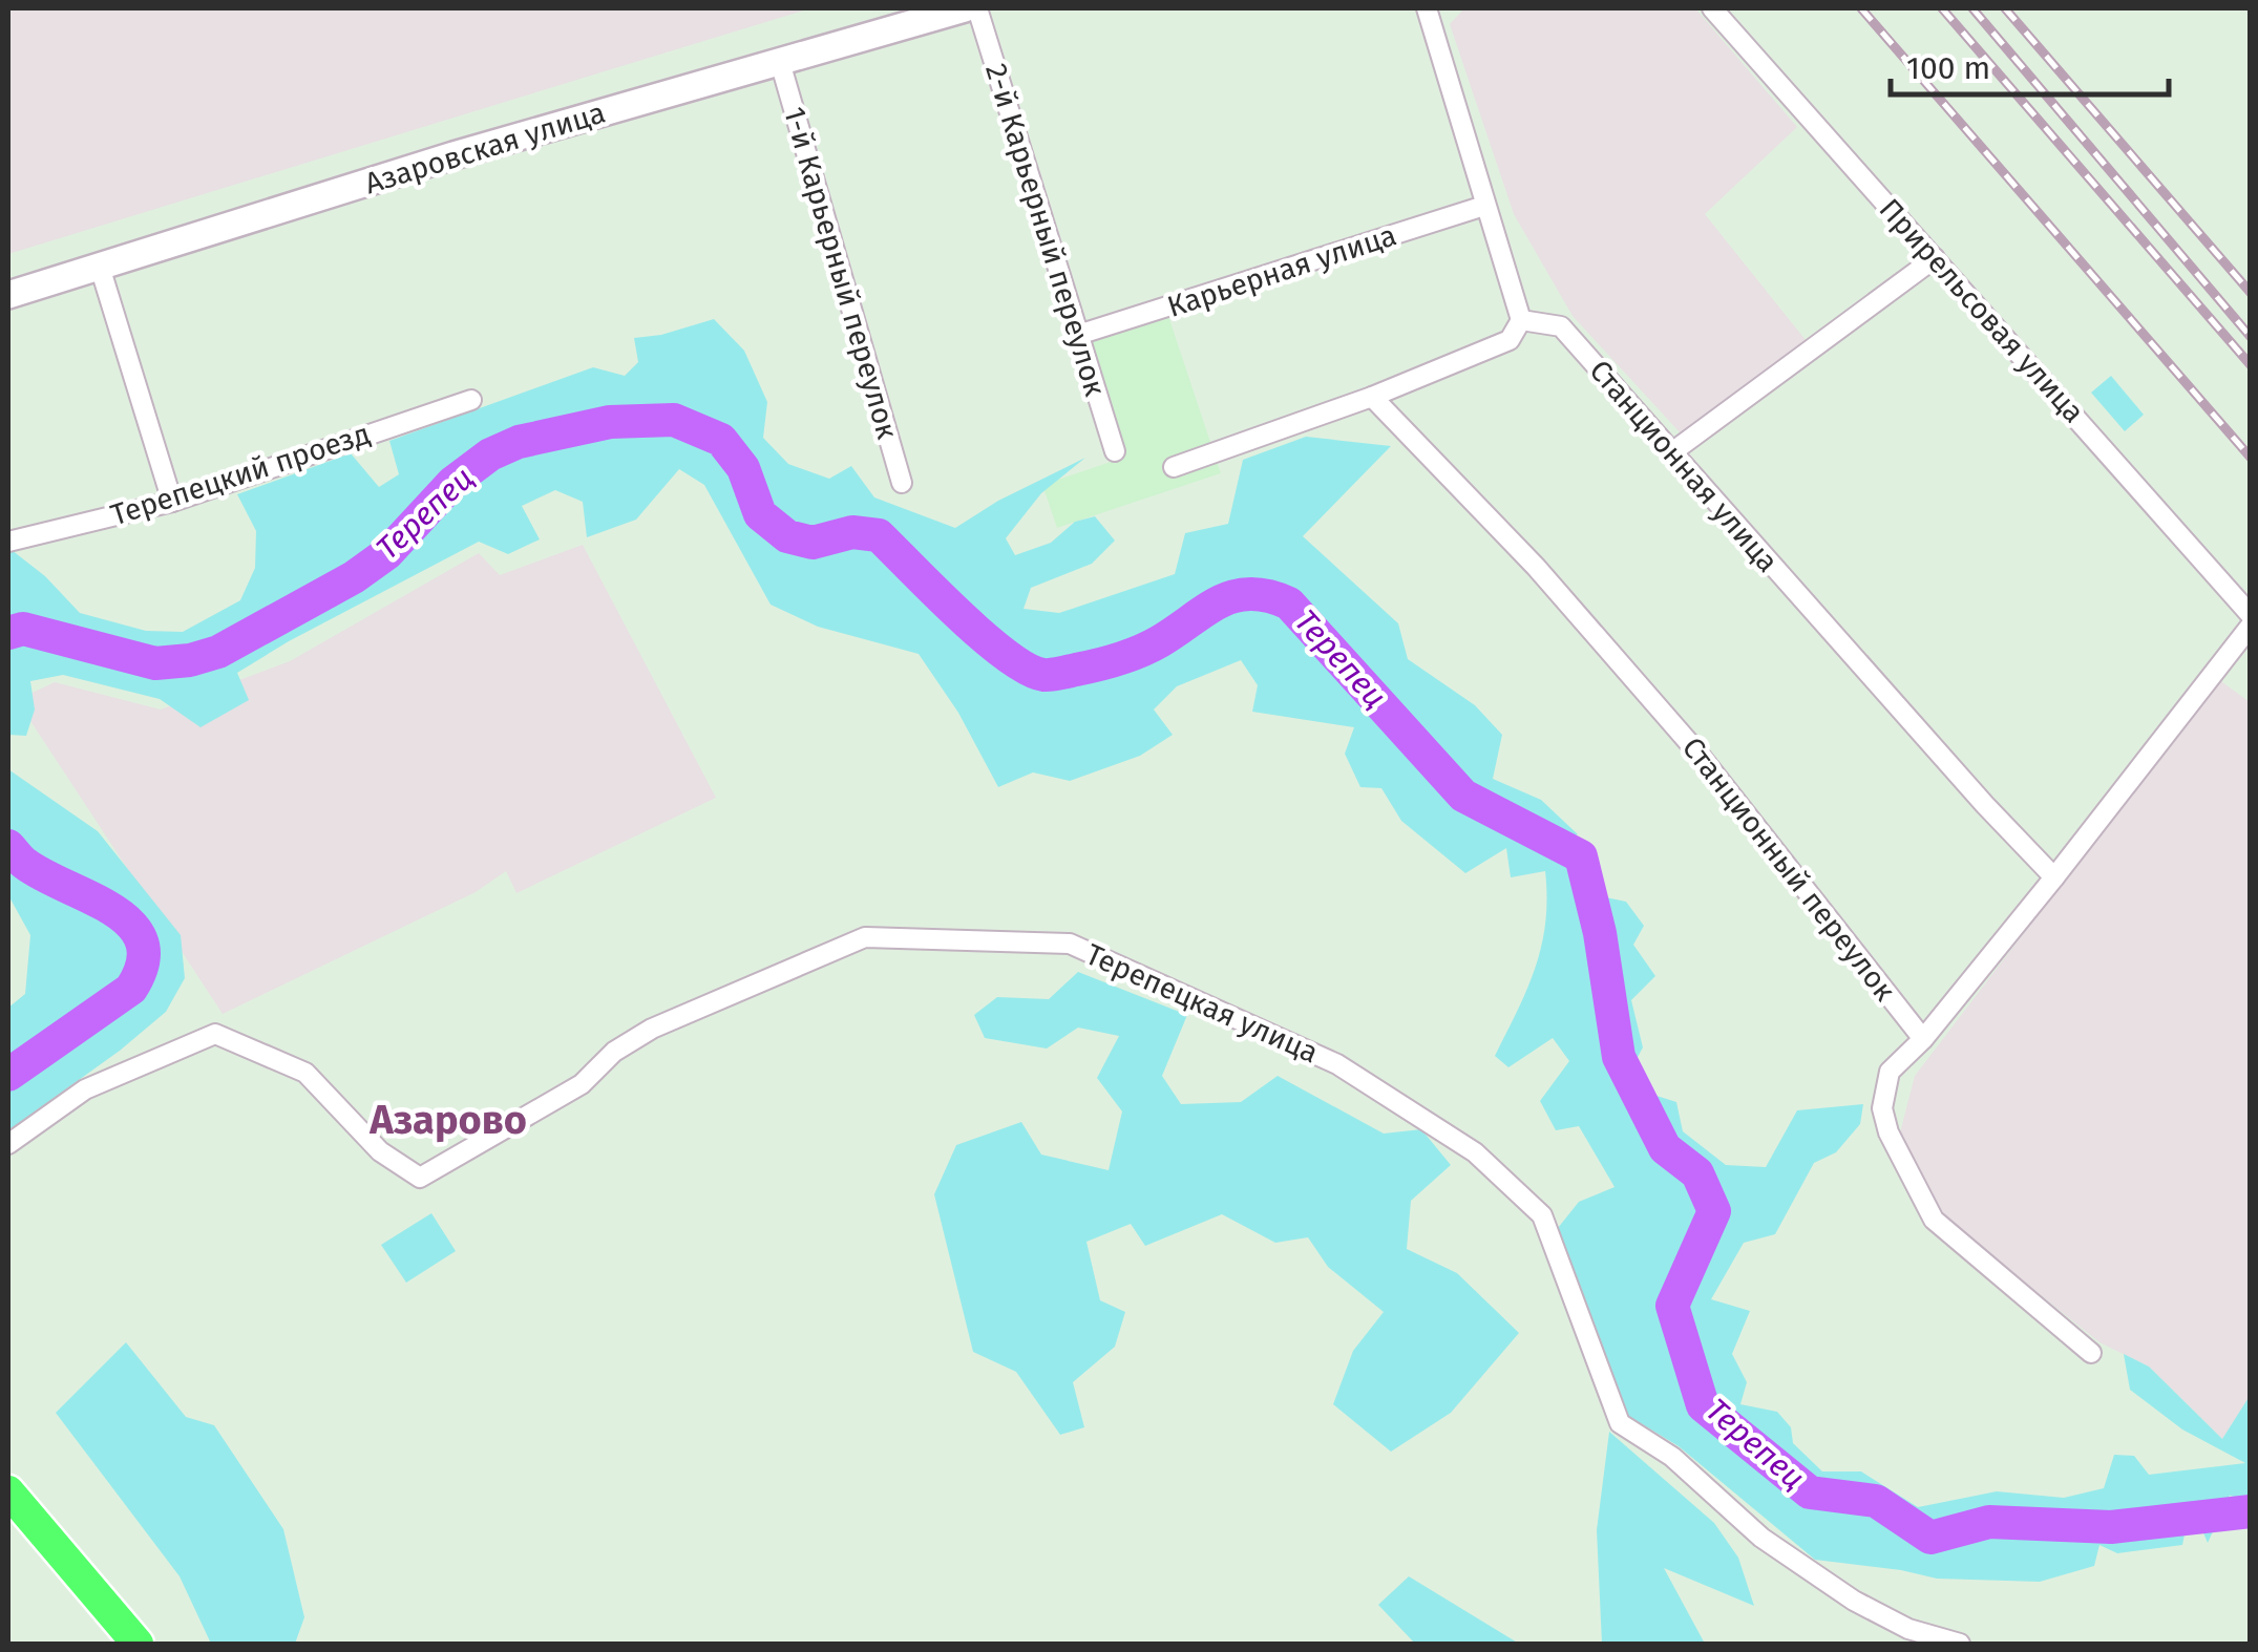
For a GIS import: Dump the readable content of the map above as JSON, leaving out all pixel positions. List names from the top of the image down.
{
  "streets": {
    "street": [
      "Азаровская улица",
      "2-й Карьерный переулок",
      "Карьерная улица",
      "1-й Карьерный переулок",
      "Прирельсовая улица",
      "Станционная улица",
      "Терепецкий проезд",
      "Станционный переулок",
      "Терепецкая улица"
    ]
  },
  "crossings": [
    ["Азаровская улица", "1-й Карьерный переулок"],
    ["2-й Карьерный переулок", "Карьерная улица"]
  ],
  "districts": ["Азарово"],
  "water": ["Терепец"],
  "scale_bar": "100 m"
}
